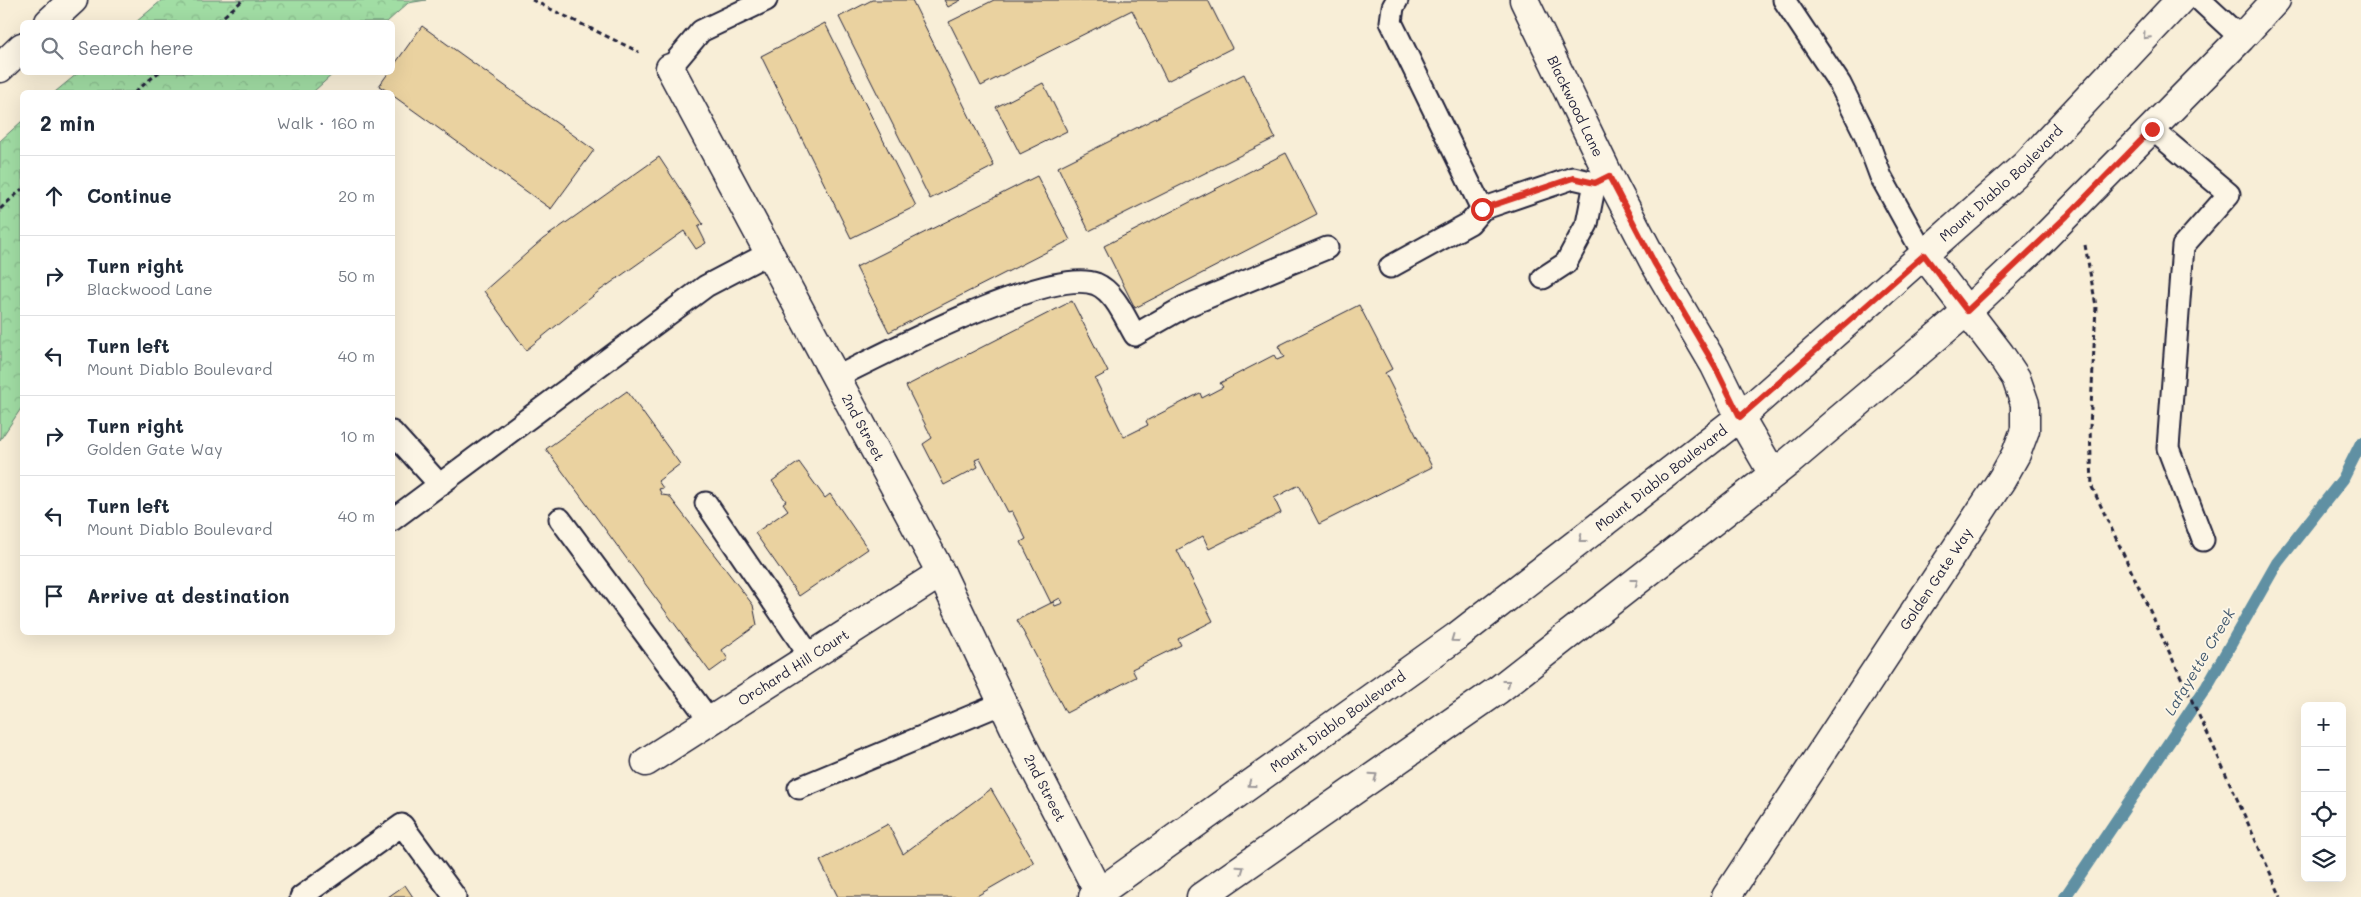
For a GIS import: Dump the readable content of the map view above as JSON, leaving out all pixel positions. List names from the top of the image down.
{
  "streets": {
    "main road": [
      "Blackwood Lane",
      "Mount Diablo Boulevard",
      "2nd Street",
      "Golden Gate Way",
      "Orchard Hill Court"
    ]
  },
  "crossings": [
    ["Blackwood Lane", "Mount Diablo Boulevard"],
    ["Mount Diablo Boulevard", "2nd Street"],
    ["Mount Diablo Boulevard", "Golden Gate Way"],
    ["2nd Street", "Orchard Hill Court"]
  ],
  "water": ["Lafayette Creek"],
  "page": {
    "search": "Search here",
    "heading": ["2 min", "Walk · 160 m"],
    "list": [
      ["Continue", "20 m"],
      ["Turn right", "Blackwood Lane", "50 m"],
      ["Turn left", "Mount Diablo Boulevard", "40 m"],
      ["Turn right", "Golden Gate Way", "10 m"],
      ["Turn left", "Mount Diablo Boulevard", "40 m"],
      "Arrive at destination"
    ],
    "map_buttons": ["+", "−"]
  }
}
